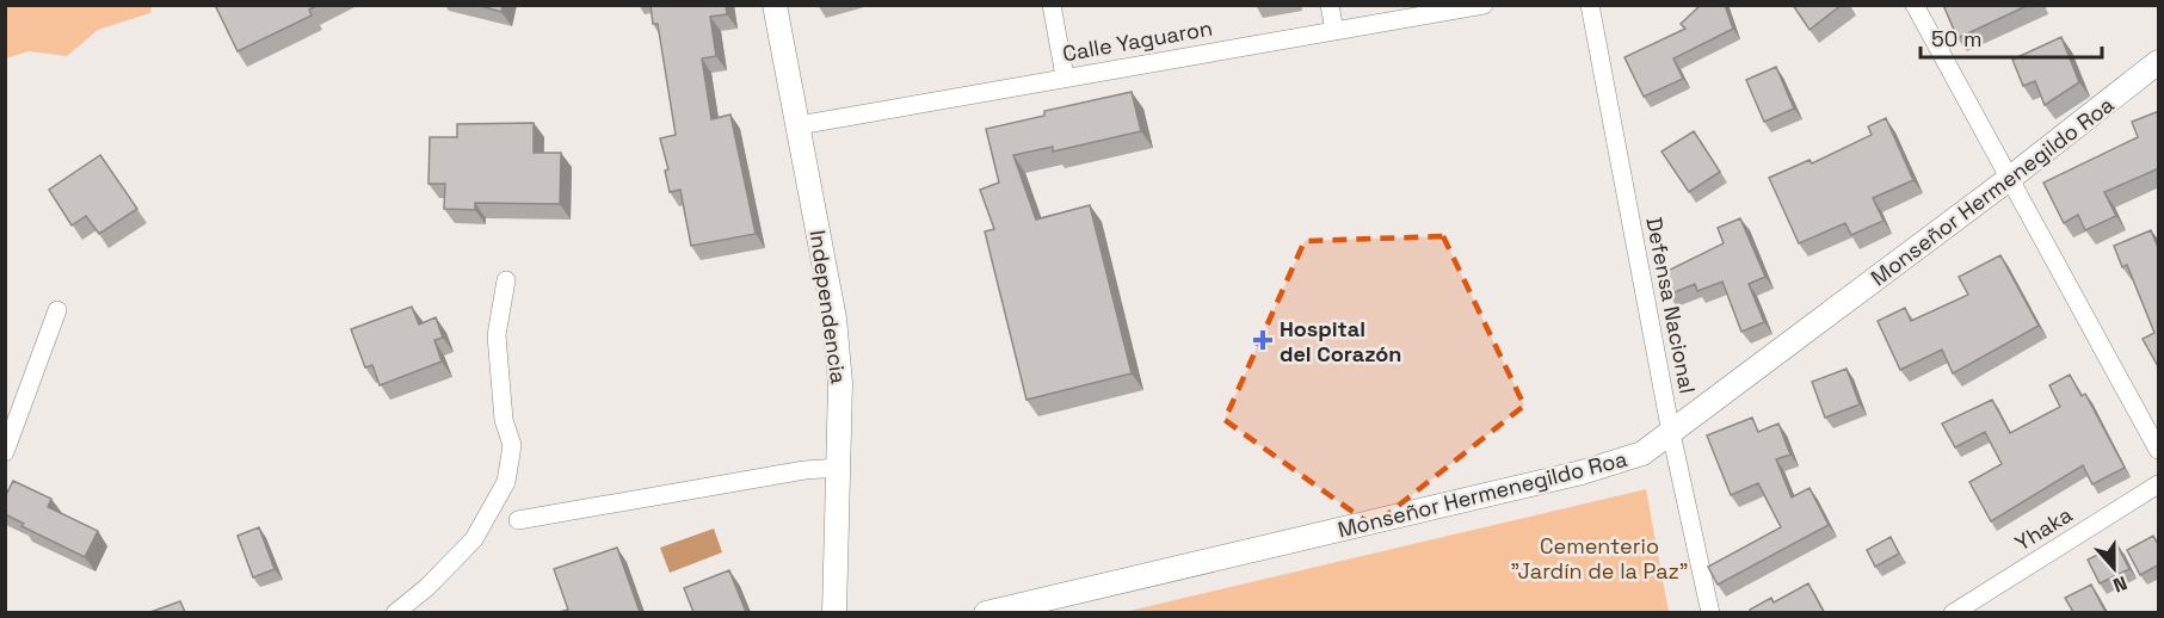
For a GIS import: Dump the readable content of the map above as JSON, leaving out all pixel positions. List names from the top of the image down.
{
  "streets": {
    "street": [
      "Calle Yaguaron",
      "Monseñor Hermenegildo Roa",
      "Defensa Nacional",
      "Independencia",
      "Yhaka"
    ]
  },
  "crossings": [
    ["Calle Yaguaron", "Independencia"],
    ["Monseñor Hermenegildo Roa", "Defensa Nacional"]
  ],
  "parks": ["Cementerio \"Jardín de la Paz\""],
  "places": {
    "health": ["Hospital del Corazón"]
  },
  "scale_bar": "50 m",
  "north": "bottom"
}
